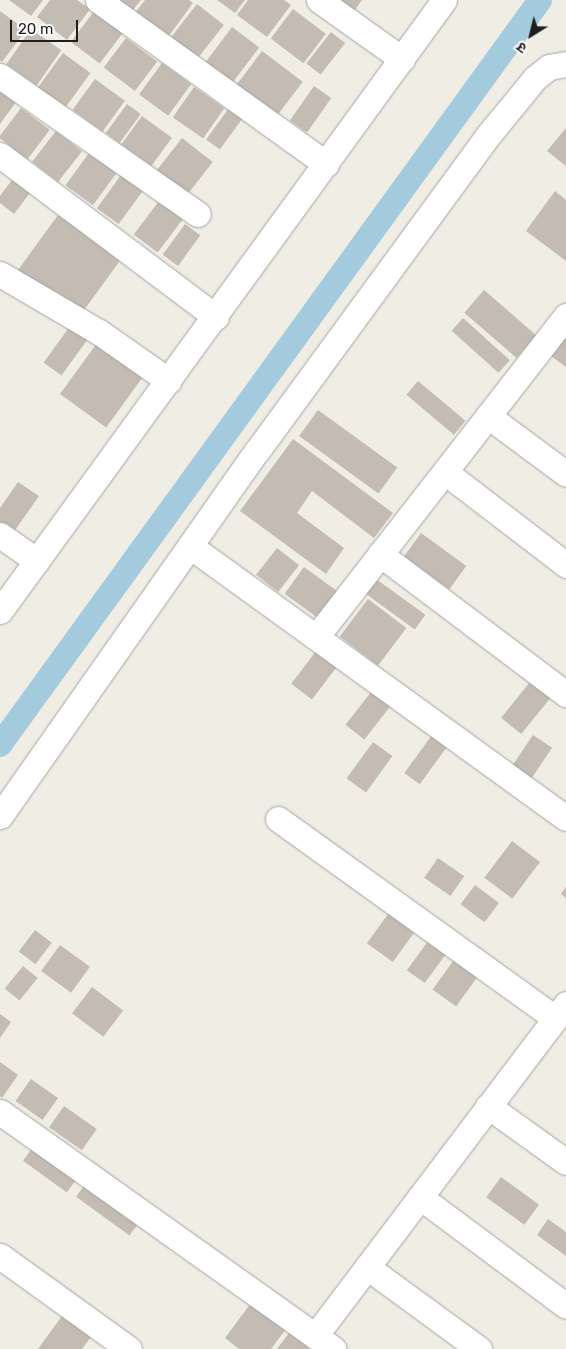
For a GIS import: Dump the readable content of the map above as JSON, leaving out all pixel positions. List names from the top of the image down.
{
  "scale_bar": "20 m",
  "north": "bottom left"
}
